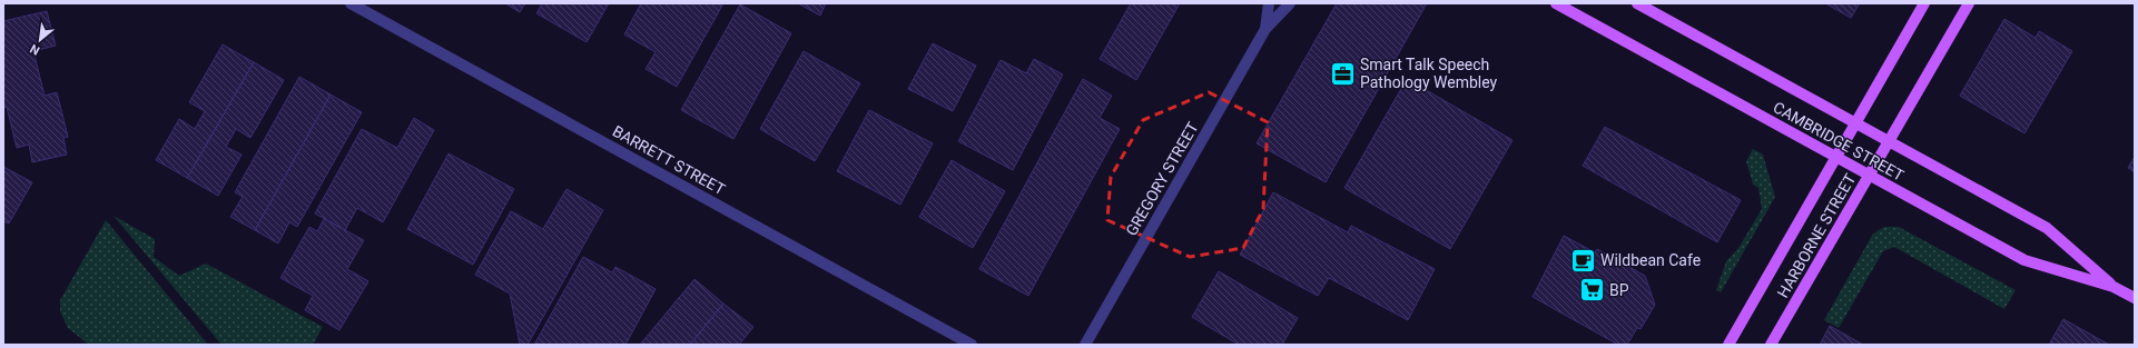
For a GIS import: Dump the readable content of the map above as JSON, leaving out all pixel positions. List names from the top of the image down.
{
  "streets": {
    "main road": ["CAMBRIDGE STREET", "HARBORNE STREET"],
    "street": ["BARRETT STREET", "GREGORY STREET"]
  },
  "crossings": [
    ["CAMBRIDGE STREET", "HARBORNE STREET"]
  ],
  "places": {
    "office": ["Smart Talk Speech Pathology Wembley"],
    "cafe": ["Wildbean Cafe"],
    "supermarket": ["BP"]
  },
  "north": "bottom left"
}
